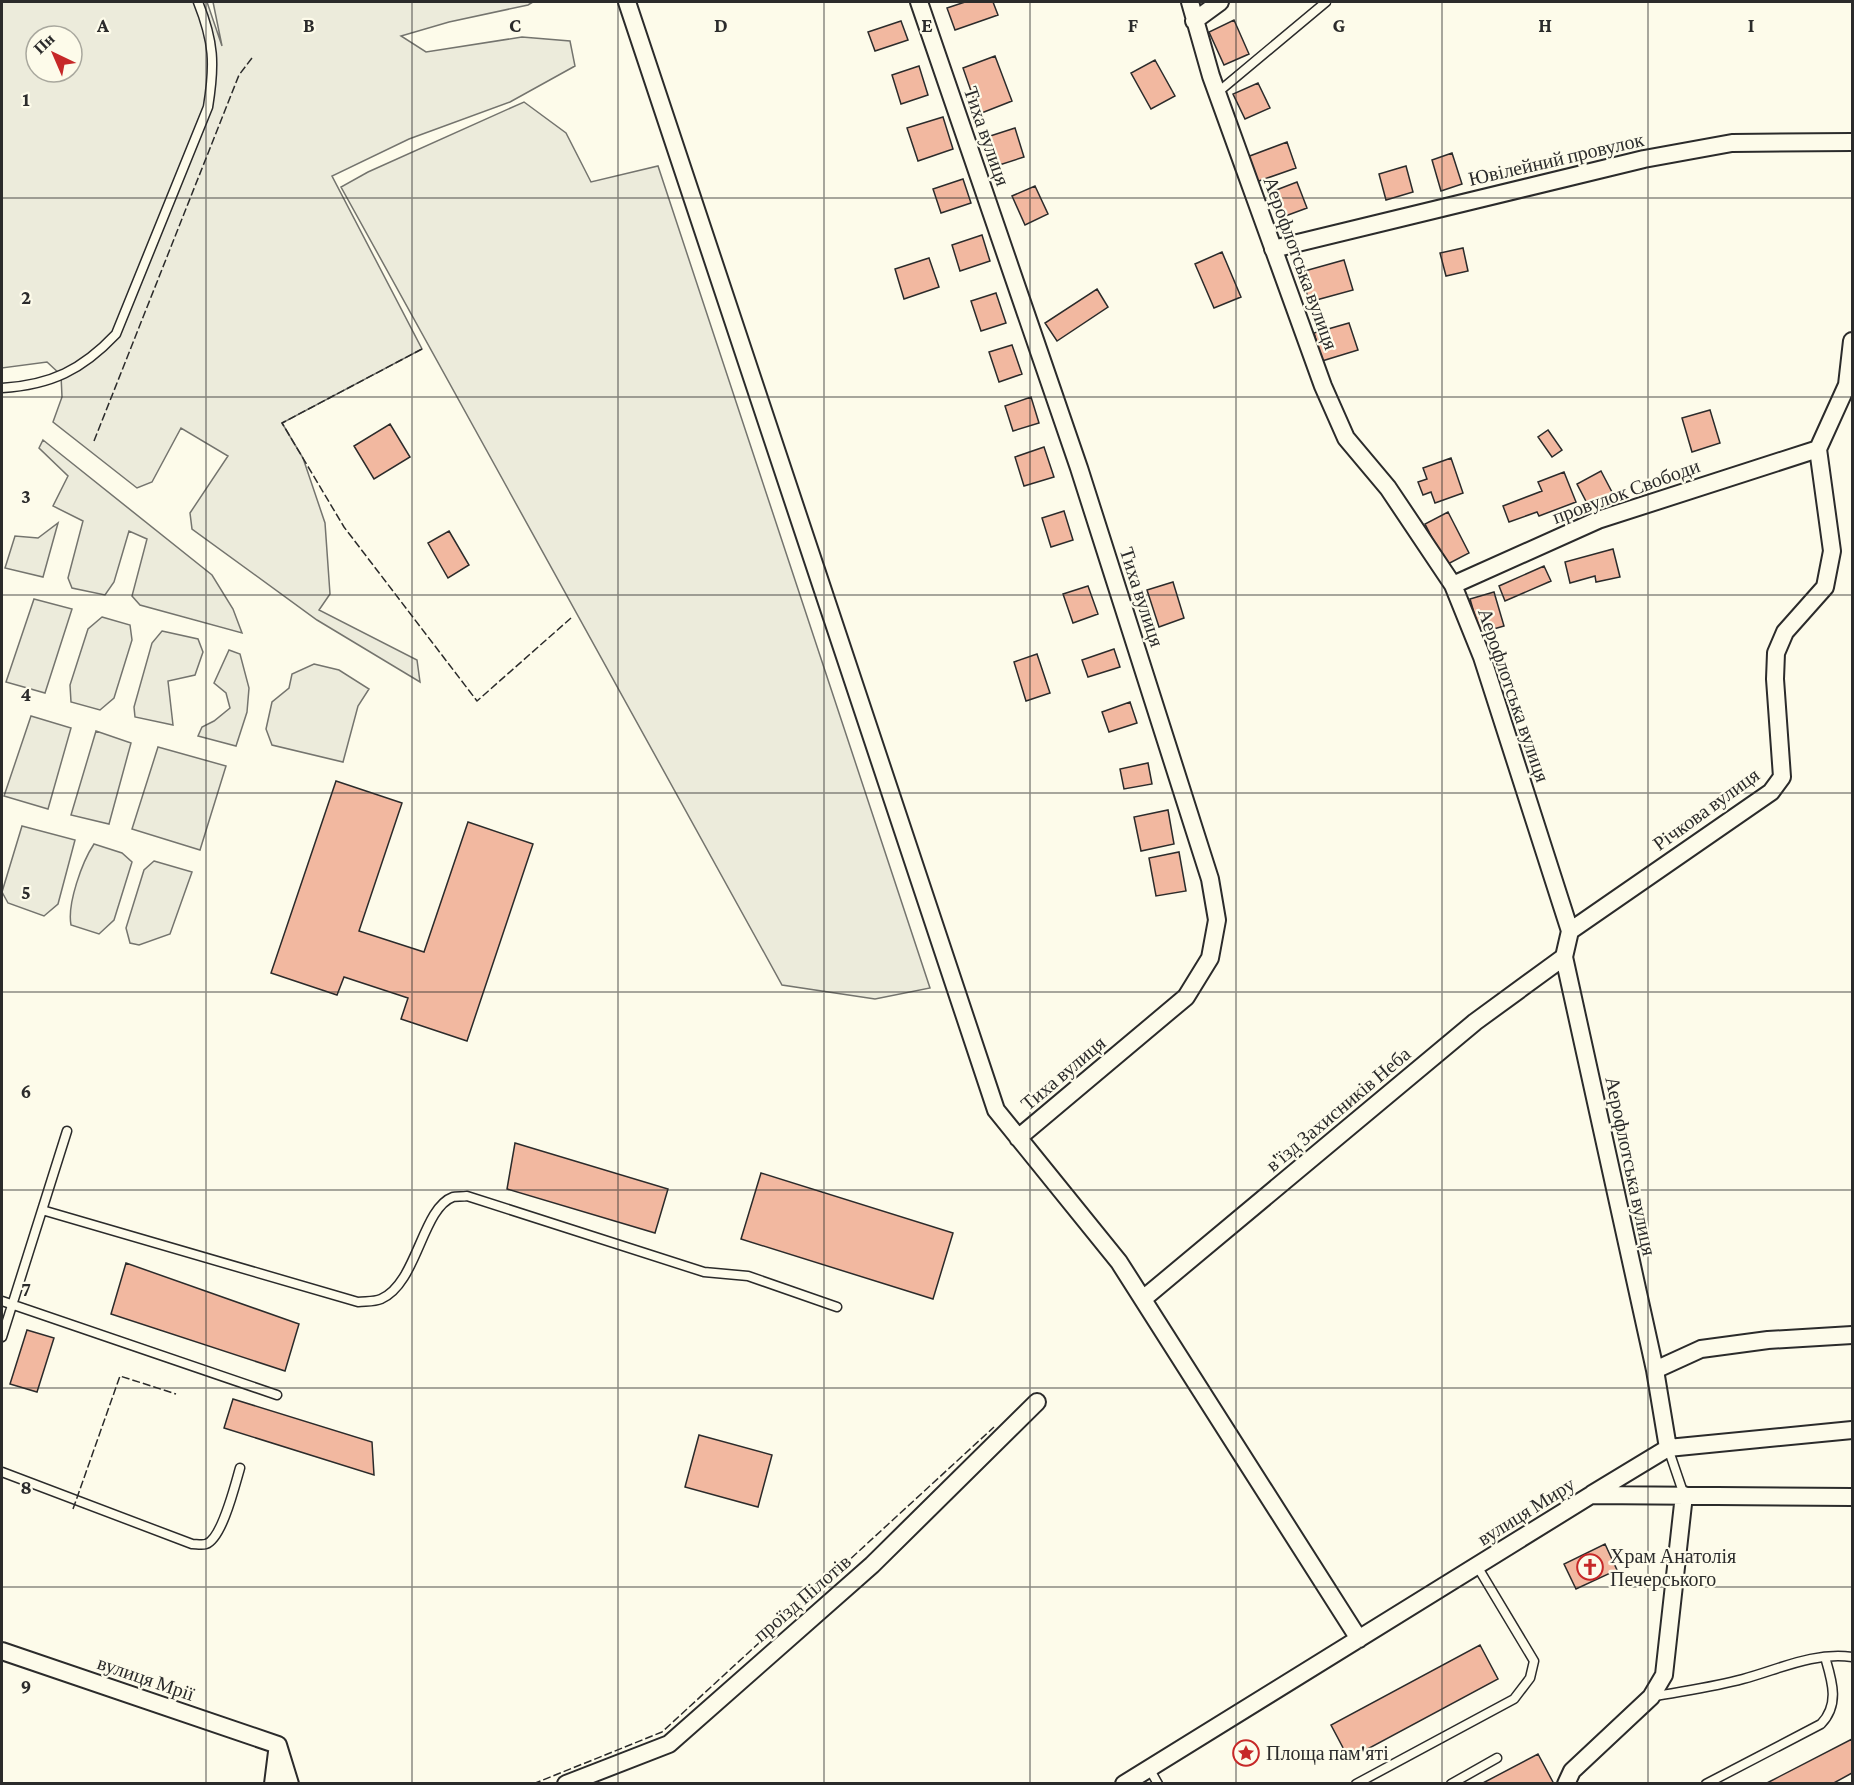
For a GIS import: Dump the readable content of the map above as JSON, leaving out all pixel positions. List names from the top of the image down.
{
  "streets": {
    "street": [
      "Тиха вулиця",
      "Ювілейний провулок",
      "Аерофлотська вулиця",
      "провулок Свободи",
      "Річкова вулиця",
      "в'їзд Захисників Неба",
      "вулиця Миру",
      "проїзд Пілотів",
      "вулиця Мрії"
    ]
  },
  "crossings": [
    ["Ювілейний провулок", "Аерофлотська вулиця"],
    ["Аерофлотська вулиця", "провулок Свободи"],
    ["Аерофлотська вулиця", "Річкова вулиця"],
    ["Аерофлотська вулиця", "в'їзд Захисників Неба"],
    ["провулок Свободи", "Річкова вулиця"]
  ],
  "places": {
    "church": ["Храм Анатолія Печерського"],
    "place": ["Площа пам'яті"]
  },
  "north": "top left",
  "grid": {
    "columns": [
      "A",
      "B",
      "C",
      "D",
      "E",
      "F",
      "G",
      "H",
      "I"
    ],
    "rows": [
      "1",
      "2",
      "3",
      "4",
      "5",
      "6",
      "7",
      "8",
      "9"
    ]
  }
}
